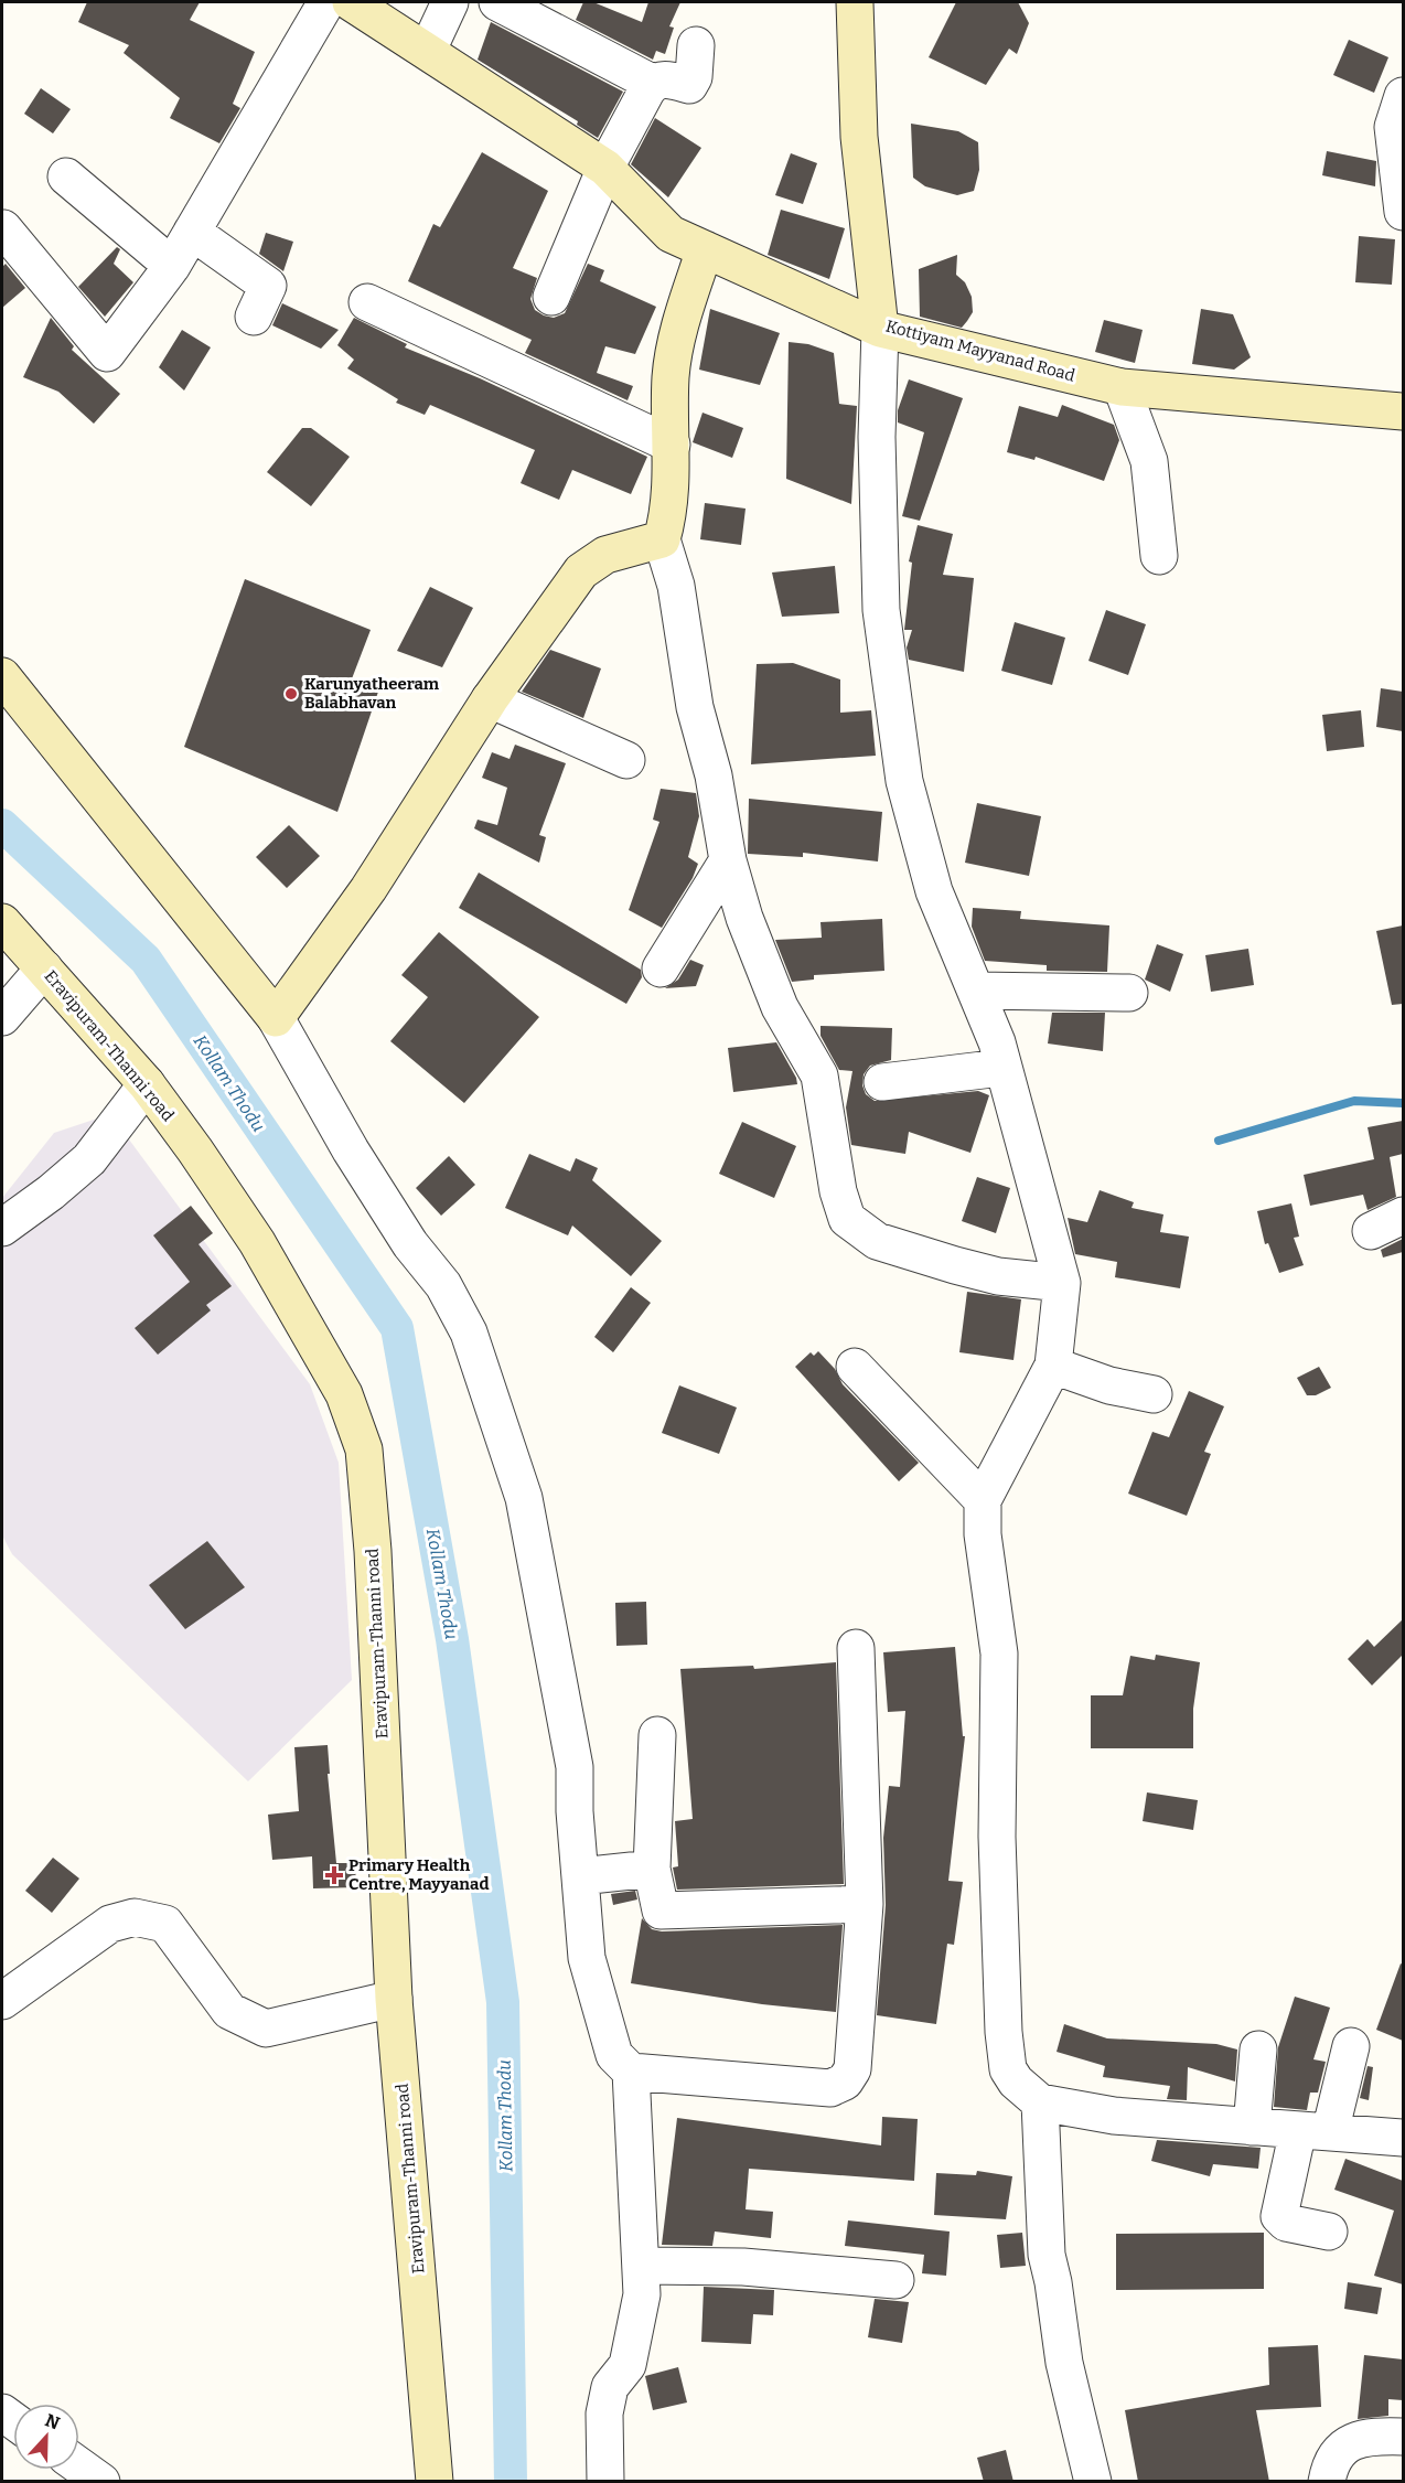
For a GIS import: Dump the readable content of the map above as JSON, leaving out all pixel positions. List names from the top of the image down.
{
  "streets": {
    "street": ["Kottiyam Mayyanad Road", "Eravipuram-Thanni road"]
  },
  "water": ["Kollam Thodu"],
  "places": {
    "other": ["Karunyatheeram Balabhavan"],
    "health": ["Primary Health Centre, Mayyanad"]
  },
  "north": "top"
}
